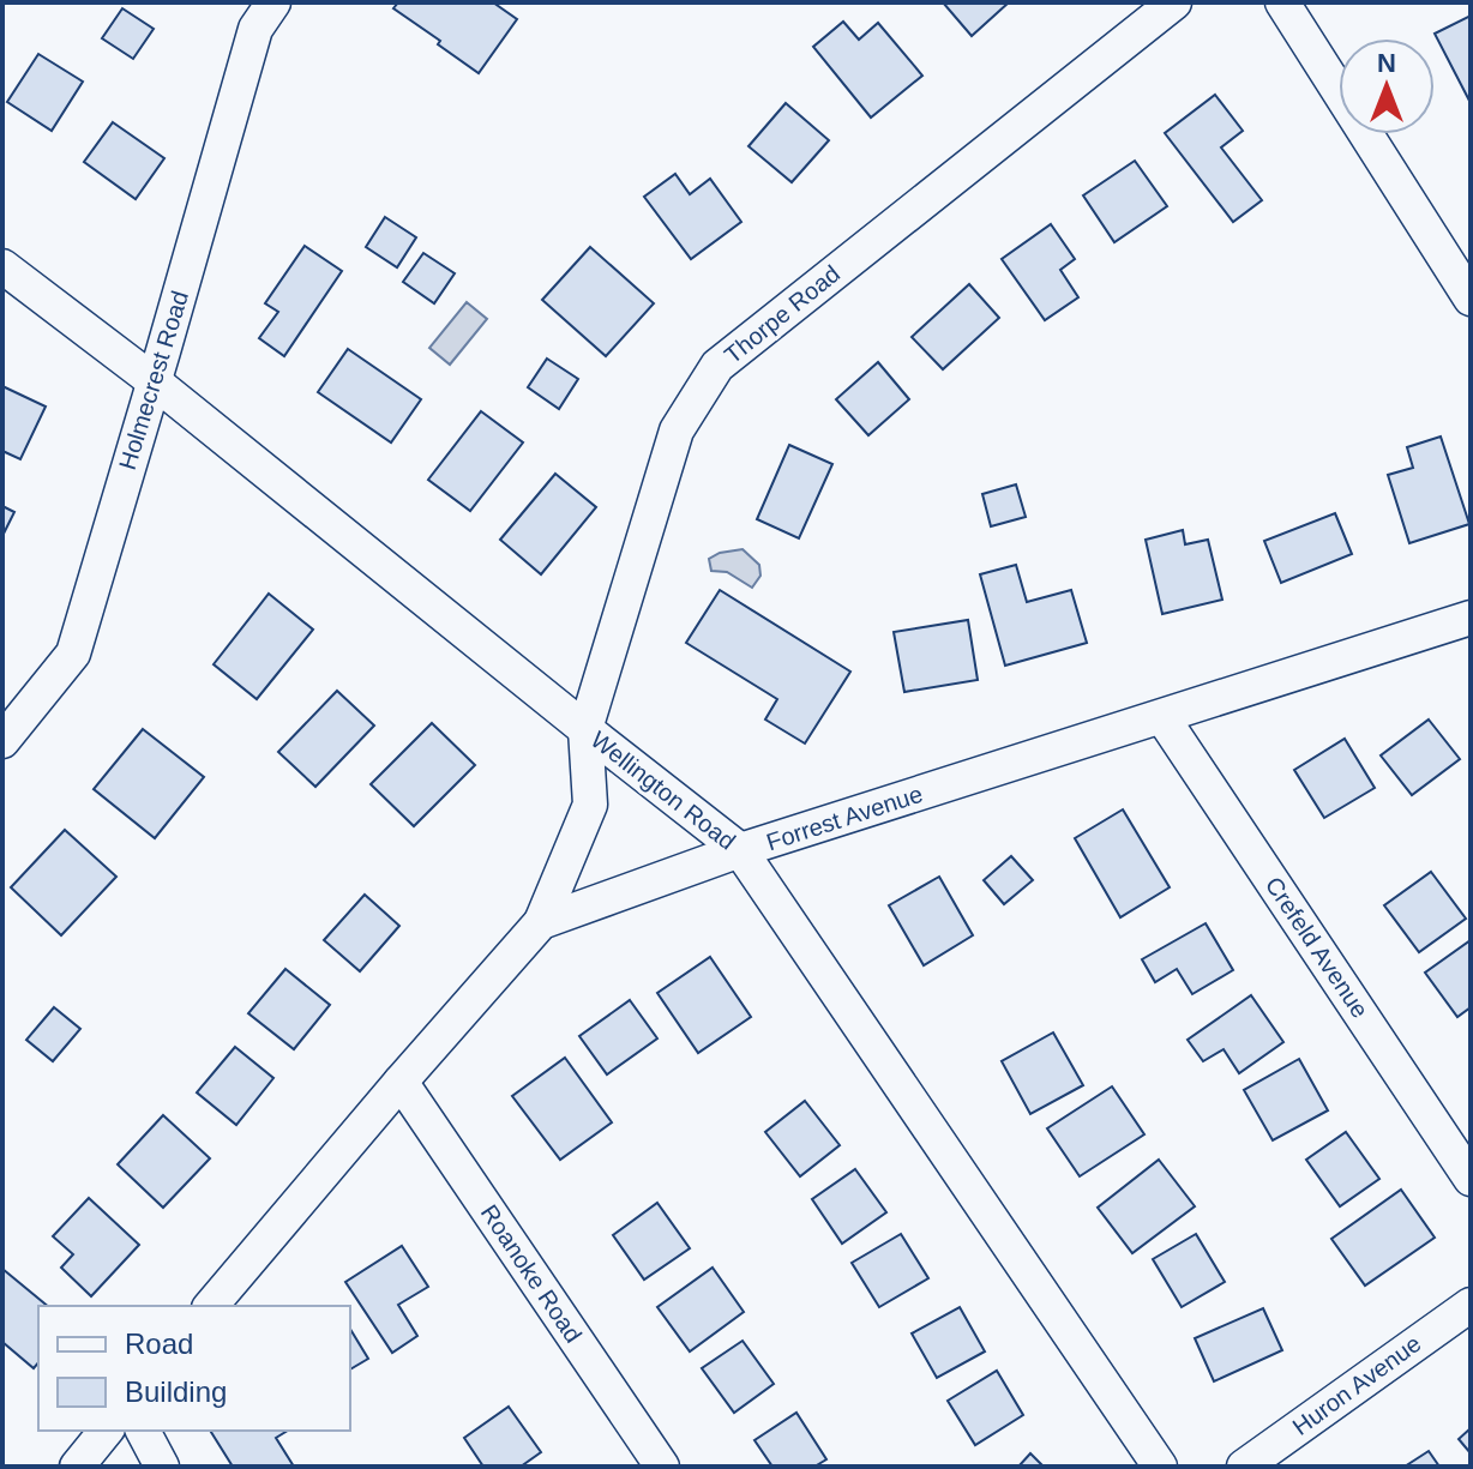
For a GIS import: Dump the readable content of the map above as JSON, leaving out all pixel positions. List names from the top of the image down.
{
  "streets": {
    "street": [
      "Thorpe Road",
      "Holmecrest Road",
      "Wellington Road",
      "Forrest Avenue",
      "Crefeld Avenue",
      "Roanoke Road",
      "Huron Avenue"
    ]
  },
  "crossings": [
    ["Thorpe Road", "Wellington Road"],
    ["Thorpe Road", "Forrest Avenue"],
    ["Holmecrest Road", "Wellington Road"],
    ["Wellington Road", "Forrest Avenue"],
    ["Forrest Avenue", "Crefeld Avenue"],
    ["Forrest Avenue", "Roanoke Road"]
  ],
  "legend": ["Road", "Building"],
  "north": "top"
}
